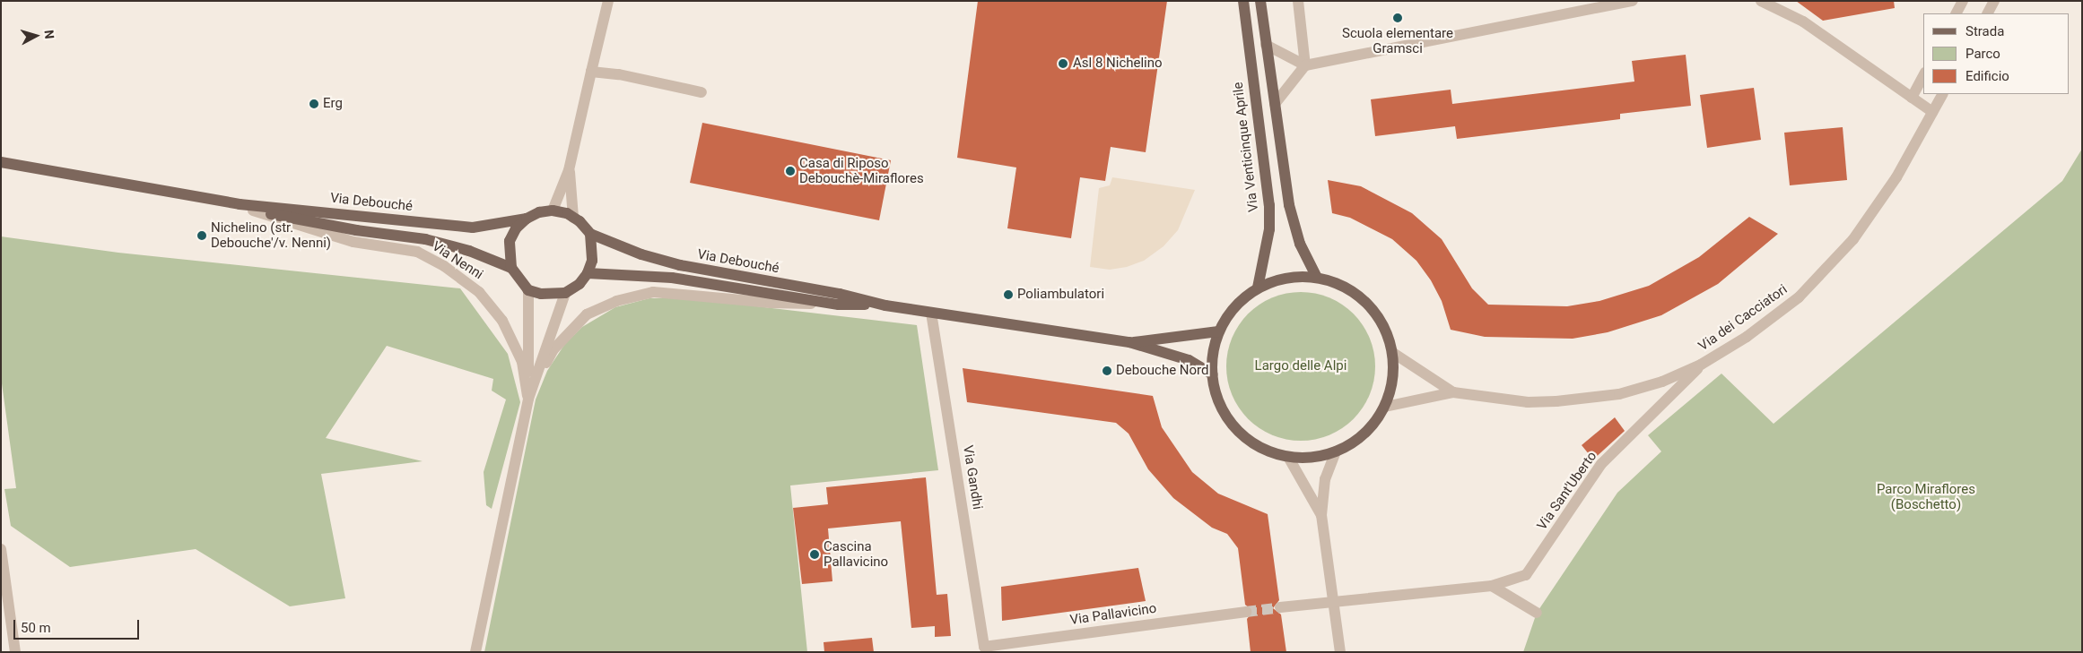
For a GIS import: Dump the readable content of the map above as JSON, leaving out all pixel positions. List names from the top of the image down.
{
  "streets": {
    "main road": ["Via Venticinque Aprile", "Via Debouché"],
    "street": [
      "Via Nenni",
      "Via dei Cacciatori",
      "Via Gandhi",
      "Via Sant'Uberto",
      "Via Pallavicino"
    ]
  },
  "crossings": [
    ["Via Debouché", "Via Nenni"],
    ["Via Debouché", "Via Gandhi"],
    ["Via dei Cacciatori", "Via Sant'Uberto"],
    ["Via Gandhi", "Via Pallavicino"]
  ],
  "parks": ["Largo delle Alpi", "Parco Miraflores (Boschetto)"],
  "places": [
    "Scuola elementare Gramsci",
    "Asl 8 Nichelino",
    "Erg",
    "Casa di Riposo Debouchè-Miraflores",
    "Nichelino (str. Debouche'/v. Nenni)",
    "Poliambulatori",
    "Debouche Nord",
    "Cascina Pallavicino"
  ],
  "legend": ["Strada", "Parco", "Edificio"],
  "scale_bar": "50 m",
  "north": "right"
}
